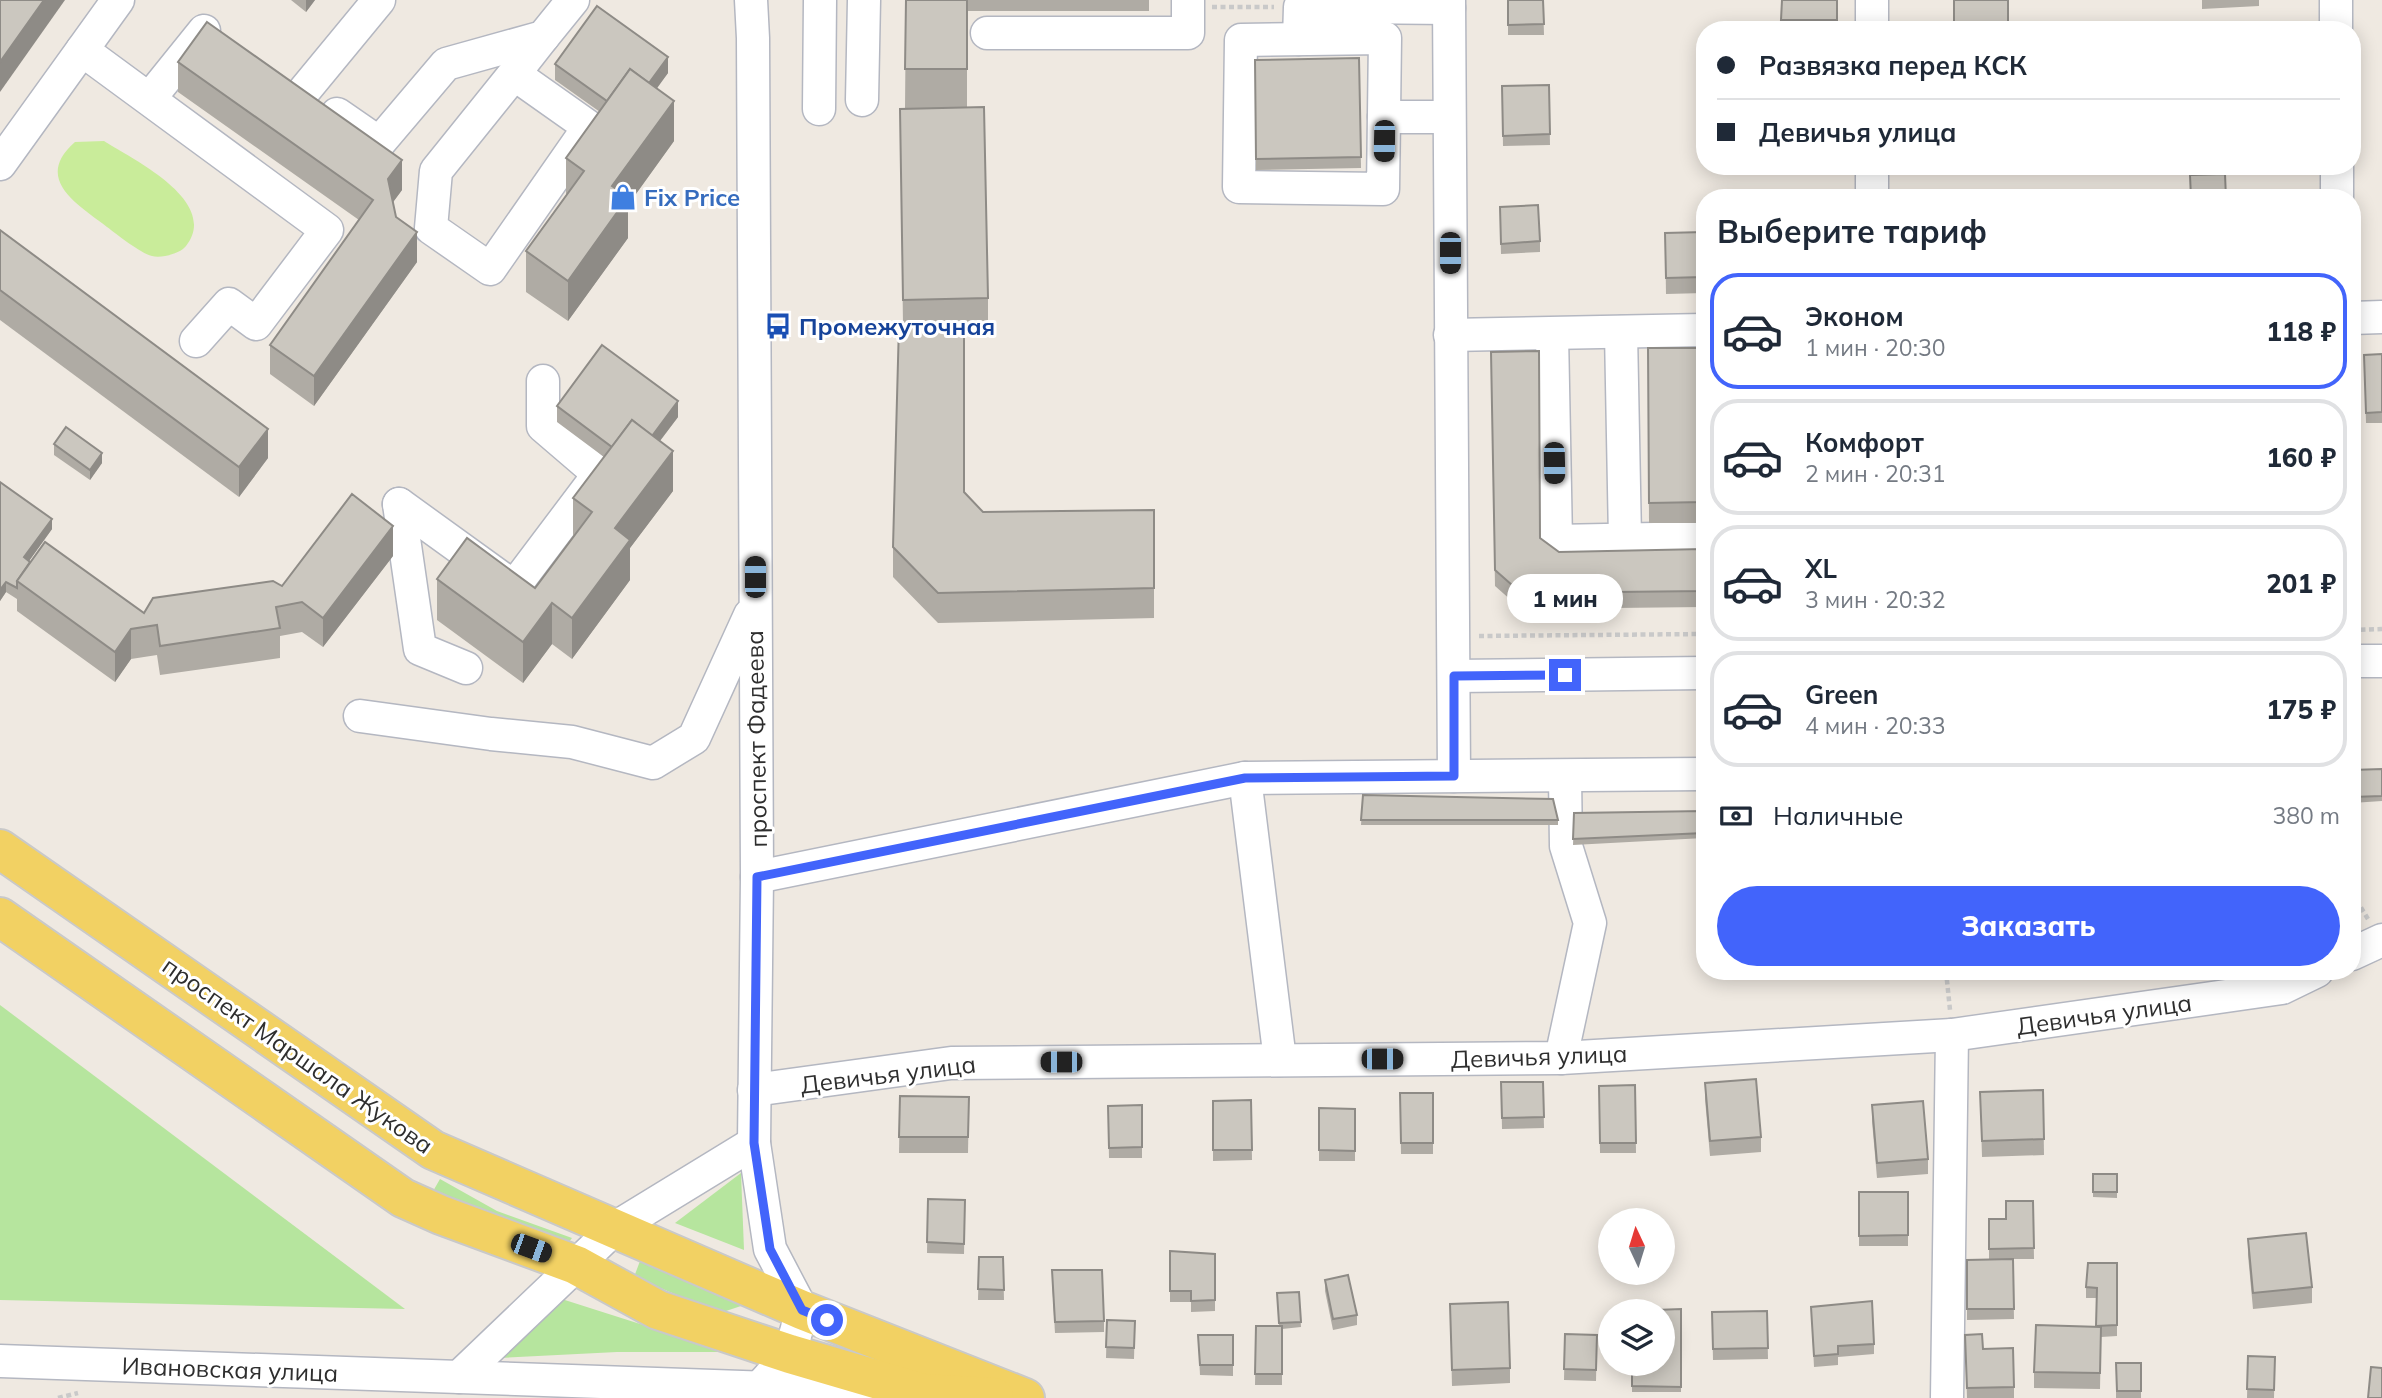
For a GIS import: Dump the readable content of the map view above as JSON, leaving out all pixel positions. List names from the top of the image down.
{
  "streets": {
    "main road": ["проспект Маршала Жукова"],
    "street": ["проспект Фадеева", "Девичья улица", "Ивановская улица"]
  },
  "crossings": [
    ["проспект Фадеева", "Девичья улица"],
    ["проспект Фадеева", "проспект Маршала Жукова"]
  ],
  "places": {
    "shop": ["Fix Price"],
    "bus stop": ["Промежуточная"]
  },
  "north": "top",
  "page": {
    "banner": ["Развязка перед КСК", "Девичья улица"],
    "heading": "Выберите тариф",
    "list": [
      {
        "name": "Эконом",
        "note": "1 мин · 20:30",
        "value": "118 ₽"
      },
      {
        "name": "Комфорт",
        "note": "2 мин · 20:31",
        "value": "160 ₽"
      },
      {
        "name": "XL",
        "note": "3 мин · 20:32",
        "value": "201 ₽"
      },
      {
        "name": "Green",
        "note": "4 мин · 20:33",
        "value": "175 ₽"
      }
    ],
    "bubble": "1 мин",
    "pay": ["Наличные", "380 m"],
    "buttons": "Заказать"
  }
}
